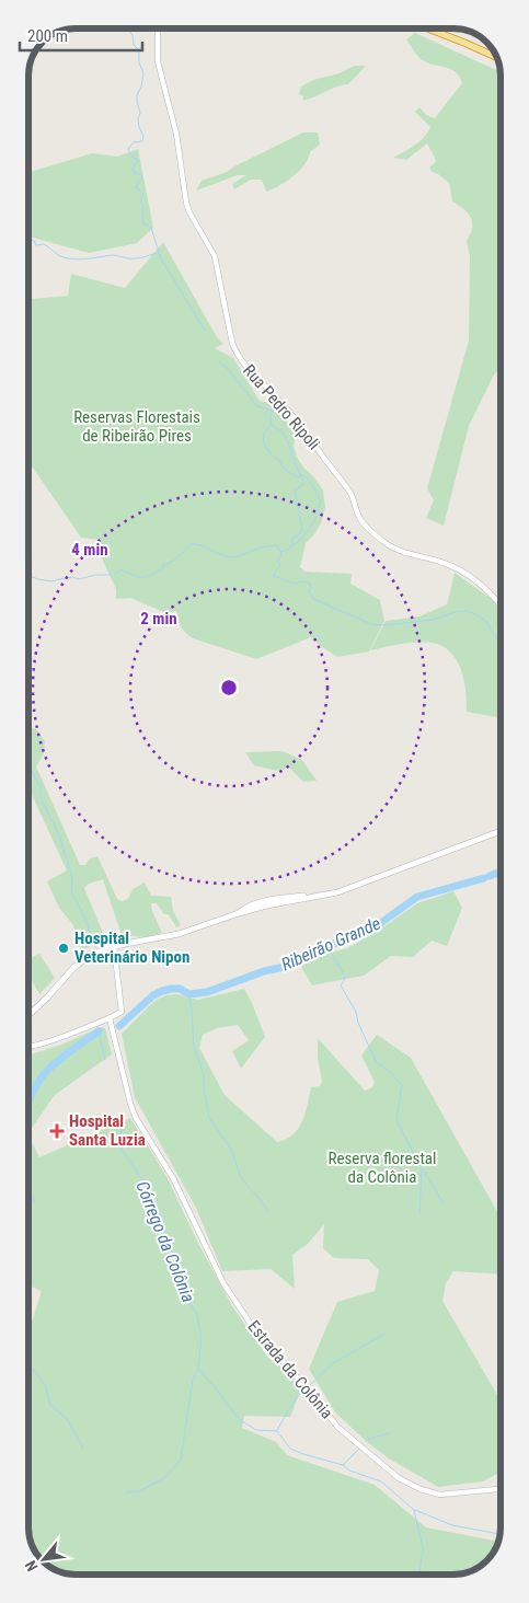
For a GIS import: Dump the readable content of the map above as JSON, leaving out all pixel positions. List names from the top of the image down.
{
  "streets": {
    "street": ["Rua Pedro Ripoli", "Estrada da Colônia"]
  },
  "water": ["Ribeirão Grande", "Córrego da Colônia"],
  "parks": ["Reservas Florestais de Ribeirão Pires", "Reserva florestal da Colônia"],
  "places": {
    "other": ["Hospital Veterinário Nipon"],
    "health": ["Hospital Santa Luzia"]
  },
  "scale_bar": "200 m",
  "north": "bottom left",
  "rings": ["4 min", "2 min"]
}
